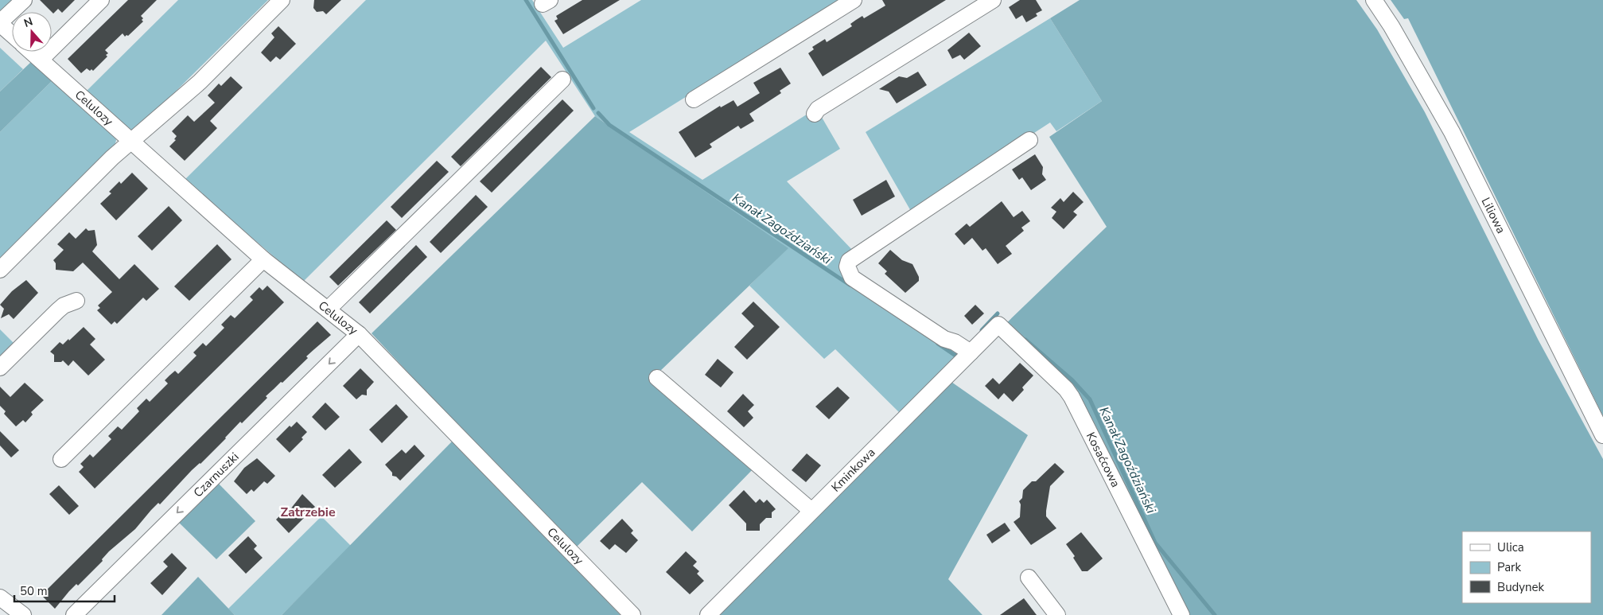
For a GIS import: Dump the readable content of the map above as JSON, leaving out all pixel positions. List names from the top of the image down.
{
  "streets": {
    "street": [
      "Celulozy",
      "Liliowa",
      "Kosaćcowa",
      "Kminkowa",
      "Czarnuszki"
    ]
  },
  "crossings": [
    ["Celulozy", "Czarnuszki"],
    ["Kosaćcowa", "Kminkowa"]
  ],
  "districts": ["Zatrzebie"],
  "water": ["Kanał Zagoździański"],
  "legend": ["Ulica", "Park", "Budynek"],
  "scale_bar": "50 m",
  "north": "top"
}
